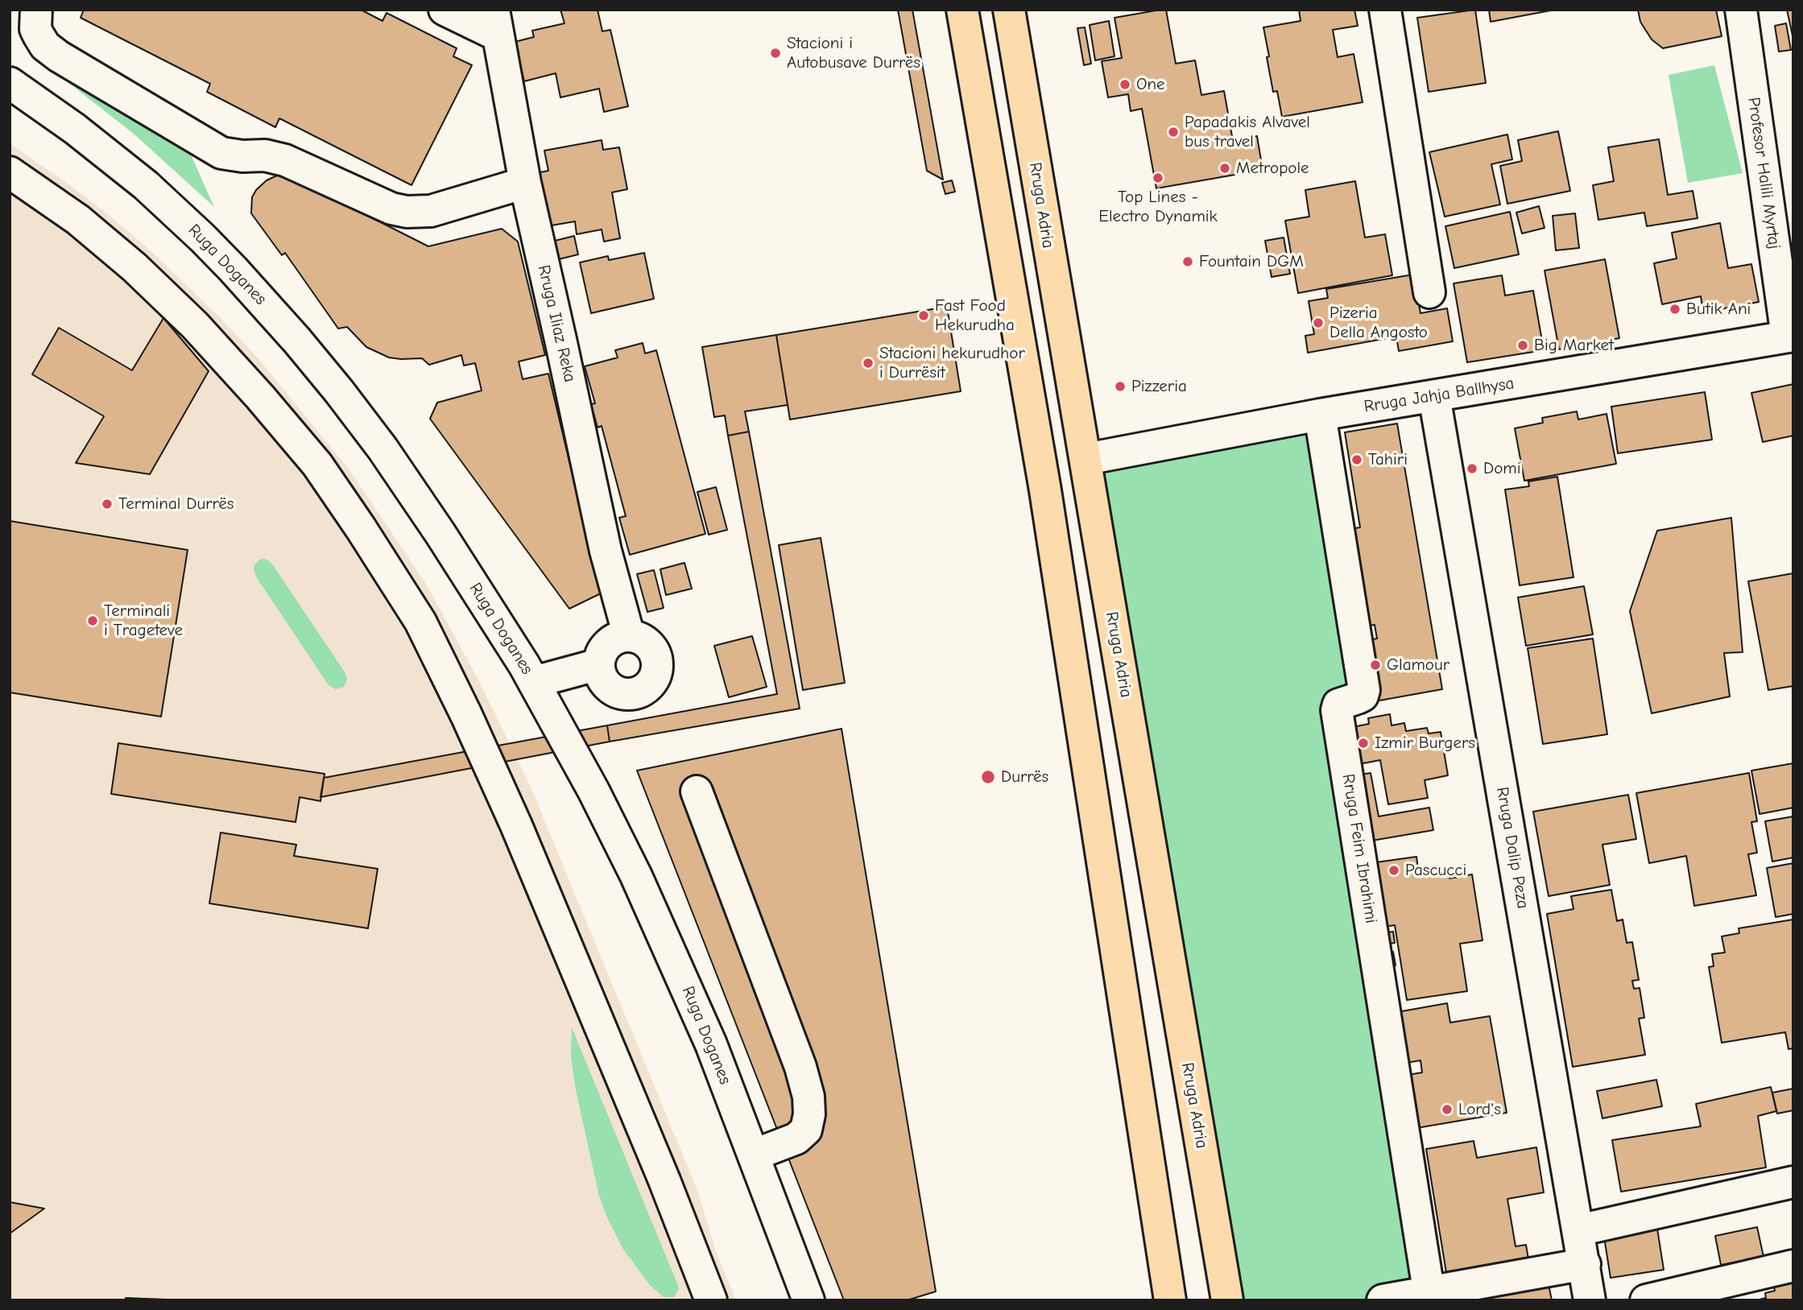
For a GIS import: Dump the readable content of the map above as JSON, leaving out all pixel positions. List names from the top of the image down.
{
  "streets": {
    "main road": ["Rruga Adria"],
    "street": [
      "Profesor Halili Myrtaj",
      "Ruga Doganes",
      "Rruga Iliaz Reka",
      "Rruga Jahja Ballhysa",
      "Rruga Dalip Peza",
      "Rruga Feim Ibrahimi"
    ]
  },
  "crossings": [
    ["Profesor Halili Myrtaj", "Rruga Jahja Ballhysa"],
    ["Rruga Adria", "Rruga Jahja Ballhysa"],
    ["Rruga Jahja Ballhysa", "Rruga Dalip Peza"],
    ["Rruga Jahja Ballhysa", "Rruga Feim Ibrahimi"]
  ],
  "places": [
    "Stacioni i Autobusave Durrës",
    "One",
    "Papadakis Alvavel bus travel",
    "Metropole",
    "Top Lines - Electro Dynamik",
    "Fountain DGM",
    "Butik Ani",
    "Fast Food Hekurudha",
    "Pizeria Della Angosto",
    "Big Market",
    "Stacioni hekurudhor i Durrësit",
    "Pizzeria",
    "Tahiri",
    "Domi",
    "Terminal Durrës",
    "Terminali i Trageteve",
    "Glamour",
    "Izmir Burgers",
    "Durrës",
    "Pascucci",
    "Lord's"
  ]
}
